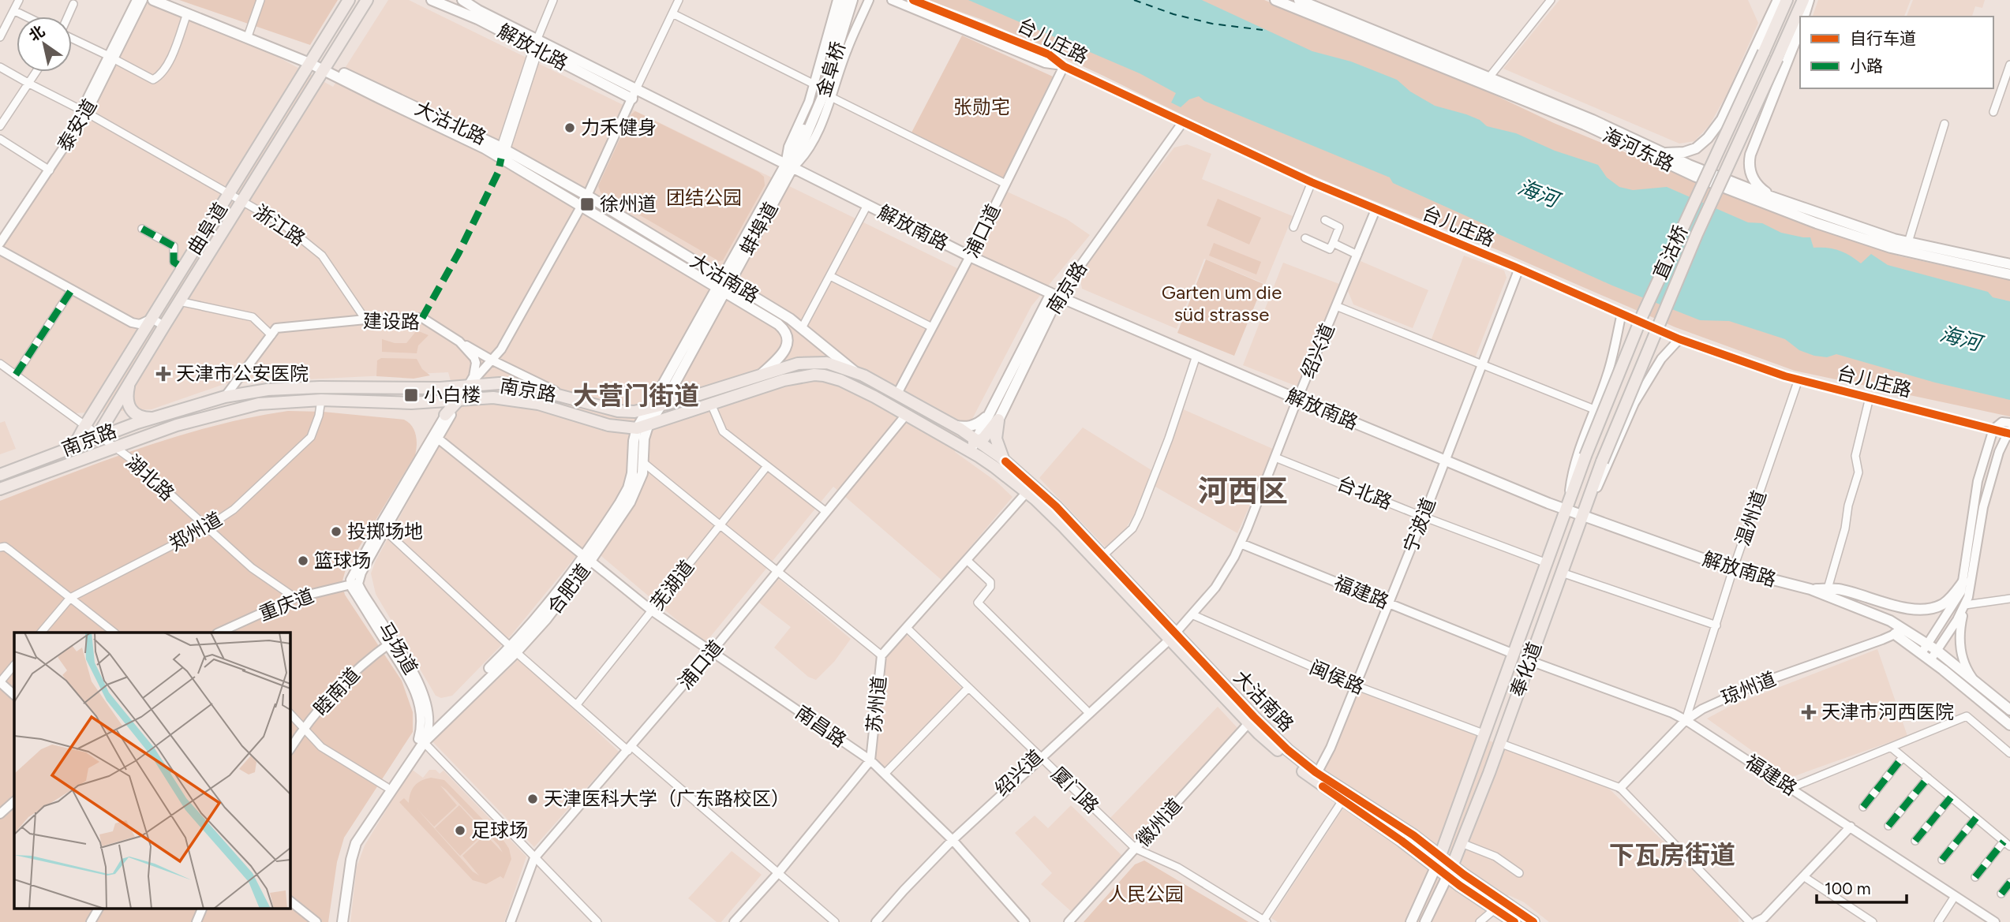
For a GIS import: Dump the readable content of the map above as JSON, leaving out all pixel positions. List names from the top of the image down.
{
  "streets": {
    "main road": [
      "解放北路",
      "金阜桥",
      "大沽北路",
      "海河东路",
      "解放南路",
      "曲阜道",
      "蚌埠道",
      "直沽桥",
      "大沽南路",
      "南京路",
      "合肥道",
      "奉化道"
    ],
    "street": [
      "台儿庄路",
      "泰安道",
      "浙江路",
      "浦口道",
      "建设路",
      "绍兴道",
      "湖北路",
      "台北路",
      "温州道",
      "宁波道",
      "郑州道",
      "芜湖道",
      "福建路",
      "重庆道",
      "马场道",
      "闽侯路",
      "琼州道",
      "睦南道",
      "苏州道",
      "南昌路",
      "厦门路",
      "徽州道"
    ]
  },
  "crossings": [
    ["台儿庄路", "浦口道"],
    ["台儿庄路", "南京路"],
    ["台儿庄路", "绍兴道"],
    ["台儿庄路", "温州道"],
    ["台儿庄路", "宁波道"],
    ["解放北路", "解放南路"],
    ["金阜桥", "蚌埠道"],
    ["大沽北路", "曲阜道"],
    ["大沽北路", "大沽南路"],
    ["泰安道", "浙江路"],
    ["浙江路", "曲阜道"],
    ["浙江路", "建设路"],
    ["解放南路", "蚌埠道"],
    ["解放南路", "浦口道"],
    ["解放南路", "南京路"],
    ["解放南路", "绍兴道"],
    ["解放南路", "温州道"],
    ["解放南路", "宁波道"],
    ["解放南路", "奉化道"],
    ["解放南路", "琼州道"],
    ["曲阜道", "南京路"],
    ["曲阜道", "湖北路"],
    ["蚌埠道", "大沽南路"],
    ["蚌埠道", "南京路"],
    ["蚌埠道", "合肥道"],
    ["浦口道", "南京路"],
    ["浦口道", "南昌路"],
    ["直沽桥", "奉化道"],
    ["大沽南路", "南京路"],
    ["大沽南路", "绍兴道"],
    ["大沽南路", "宁波道"],
    ["大沽南路", "奉化道"],
    ["大沽南路", "苏州道"],
    ["大沽南路", "徽州道"],
    ["南京路", "建设路"],
    ["南京路", "湖北路"],
    ["南京路", "郑州道"],
    ["南京路", "合肥道"],
    ["绍兴道", "台北路"],
    ["绍兴道", "福建路"],
    ["绍兴道", "闽侯路"],
    ["绍兴道", "南昌路"],
    ["绍兴道", "厦门路"],
    ["湖北路", "郑州道"],
    ["湖北路", "重庆道"],
    ["台北路", "宁波道"],
    ["台北路", "奉化道"],
    ["温州道", "福建路"],
    ["温州道", "琼州道"],
    ["宁波道", "福建路"],
    ["宁波道", "闽侯路"],
    ["芜湖道", "南昌路"],
    ["合肥道", "马场道"],
    ["合肥道", "南昌路"],
    ["福建路", "奉化道"],
    ["福建路", "琼州道"],
    ["重庆道", "马场道"],
    ["马场道", "睦南道"],
    ["奉化道", "闽侯路"],
    ["苏州道", "南昌路"],
    ["苏州道", "厦门路"],
    ["厦门路", "徽州道"]
  ],
  "districts": ["大营门街道", "河西区", "下瓦房街道"],
  "water": ["海河"],
  "parks": [
    "张勋宅",
    "团结公园",
    "Garten um die süd strasse",
    "人民公园"
  ],
  "places": {
    "other": [
      "力禾健身",
      "投掷场地",
      "篮球场",
      "天津医科大学（广东路校区）",
      "足球场"
    ],
    "transit": ["徐州道", "小白楼"],
    "health": ["天津市公安医院", "天津市河西医院"]
  },
  "legend": ["自行车道", "小路"],
  "scale_bar": "100 m",
  "north": "top left"
}
